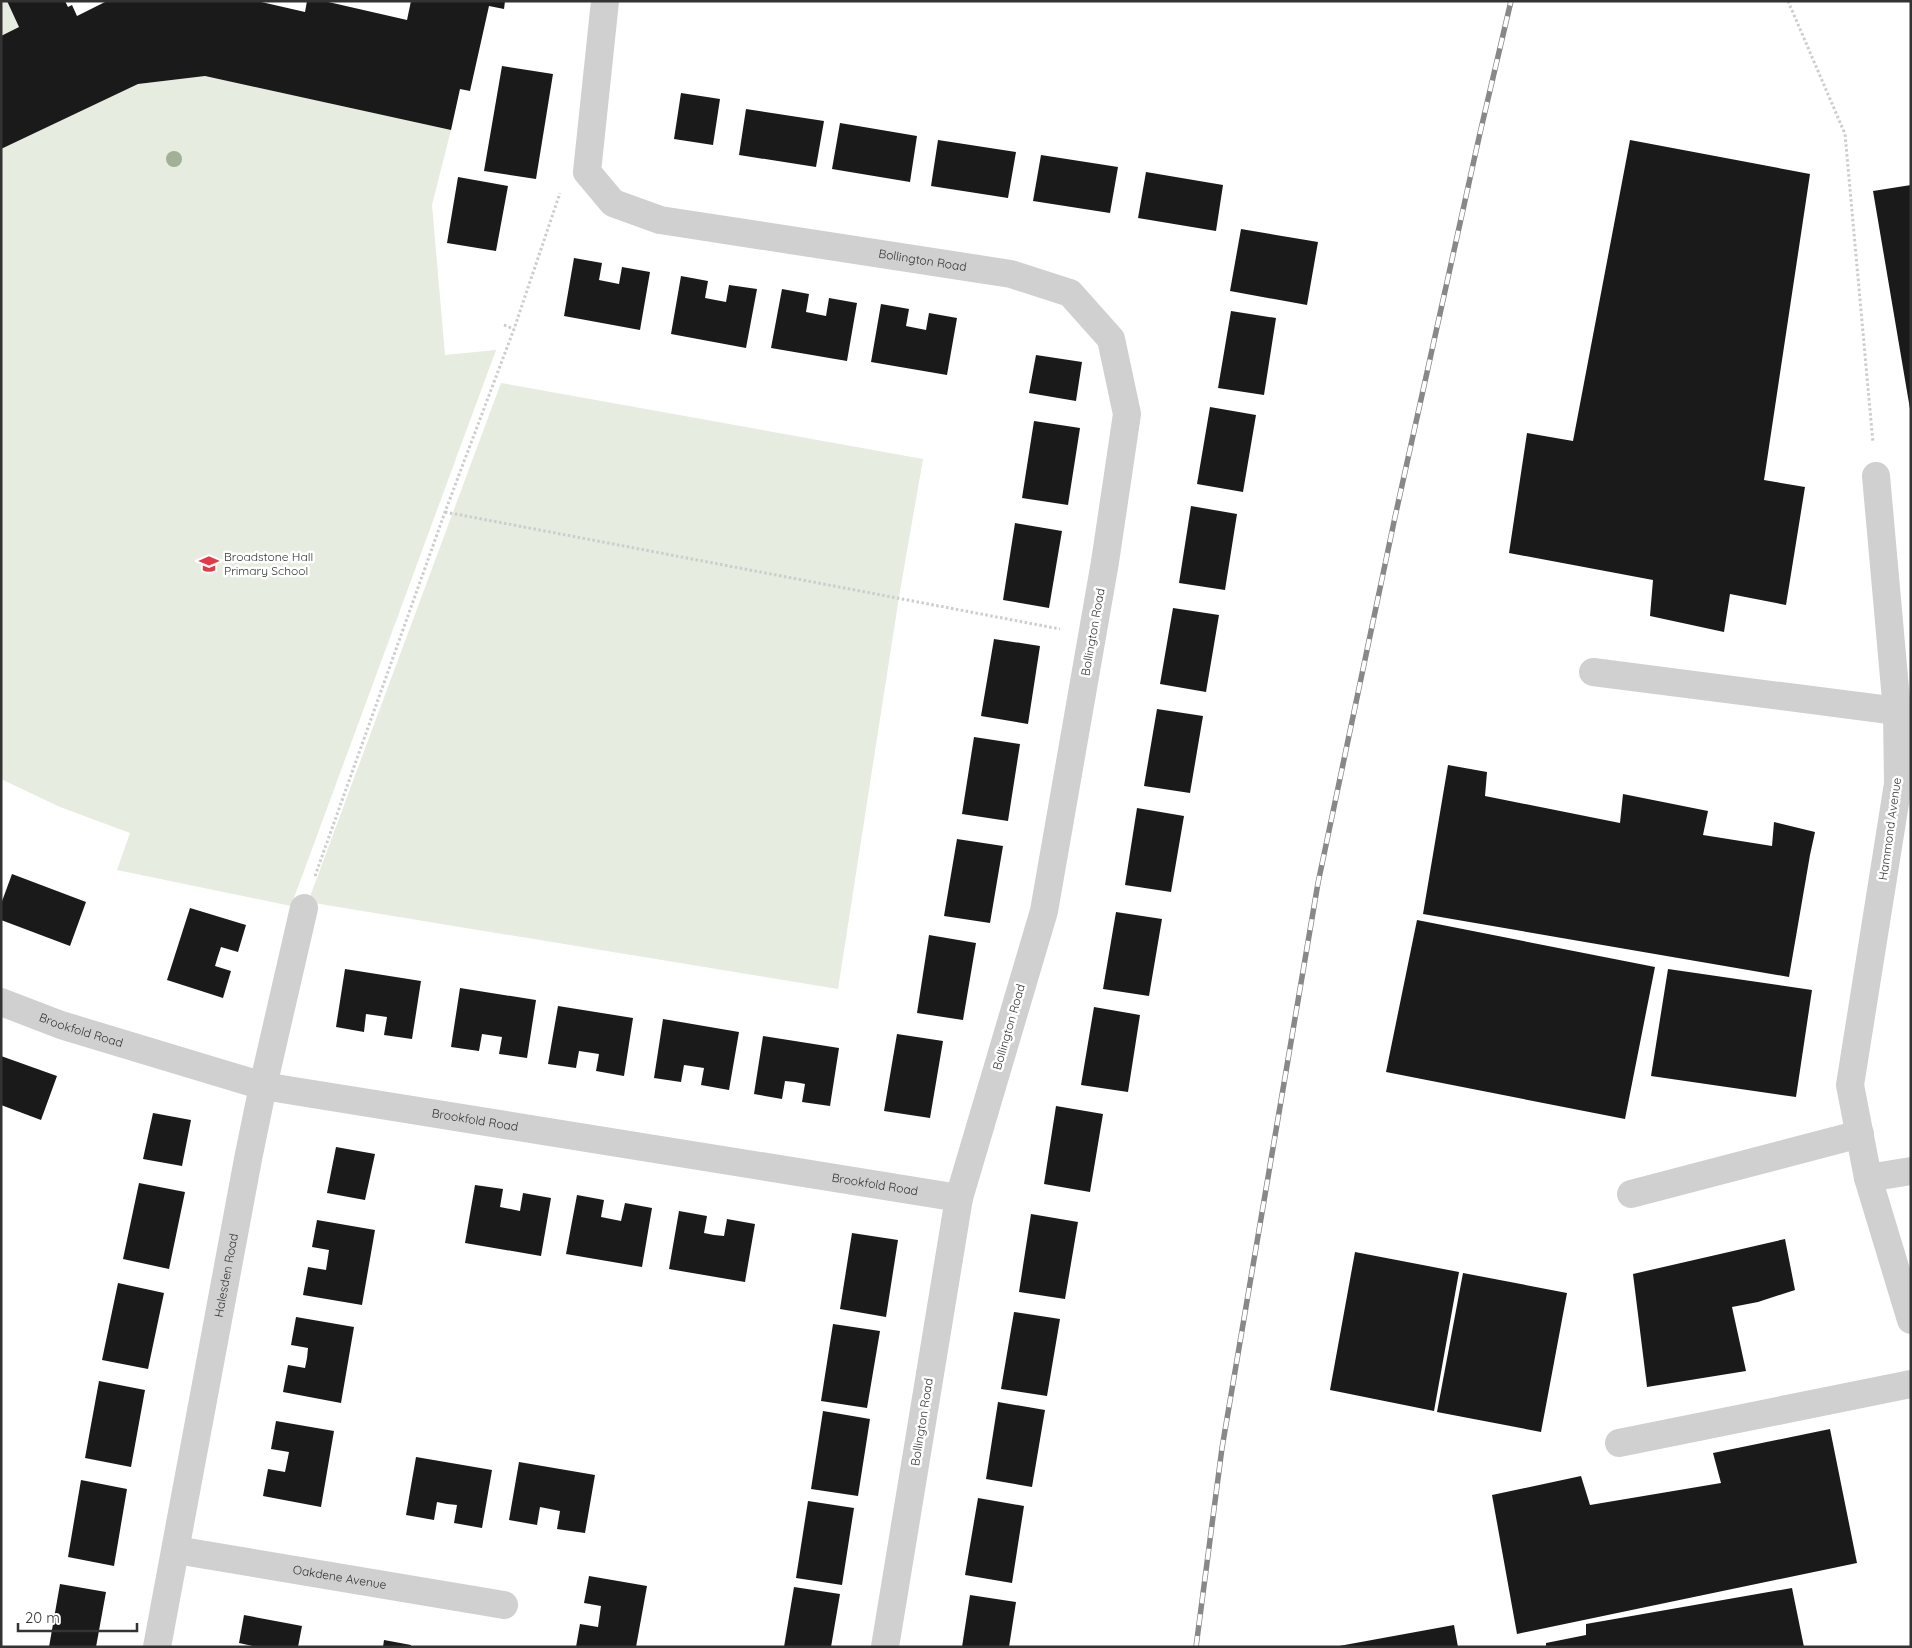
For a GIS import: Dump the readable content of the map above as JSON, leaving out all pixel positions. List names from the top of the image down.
{
  "streets": {
    "street": [
      "Bollington Road",
      "Hammond Avenue",
      "Brookfold Road",
      "Halesden Road",
      "Oakdene Avenue"
    ]
  },
  "crossings": [
    ["Bollington Road", "Brookfold Road"],
    ["Brookfold Road", "Halesden Road"],
    ["Halesden Road", "Oakdene Avenue"]
  ],
  "places": {
    "school or university": ["Broadstone Hall Primary School"]
  },
  "scale_bar": "20 m"
}
